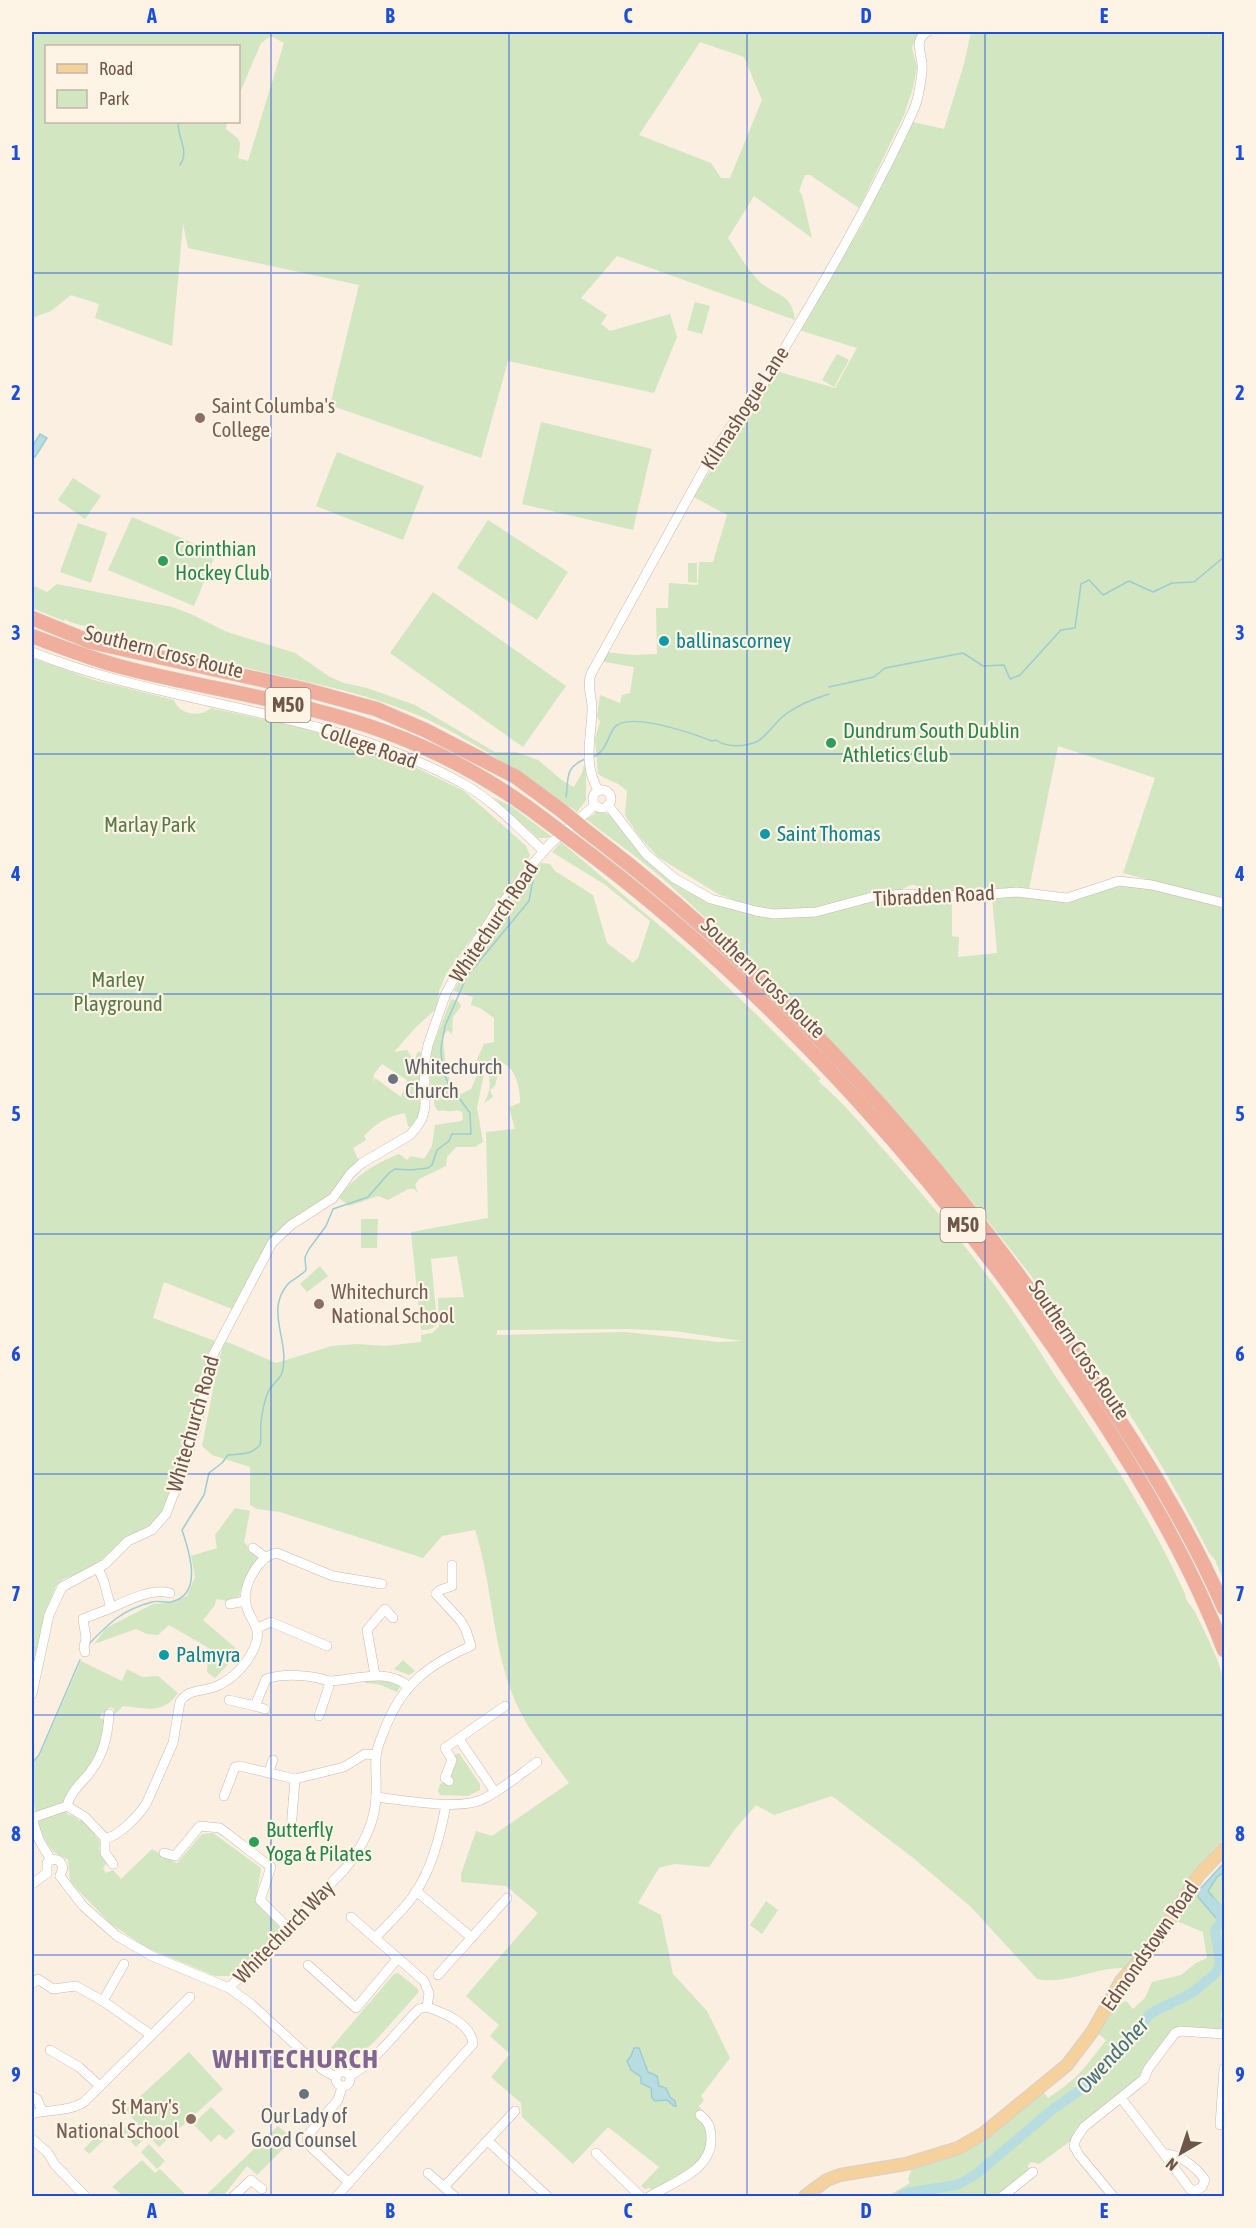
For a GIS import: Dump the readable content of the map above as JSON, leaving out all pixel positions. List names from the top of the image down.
{
  "streets": {
    "highway": ["Southern Cross Route", "M50"],
    "main road": ["Edmondstown Road"],
    "street": [
      "Kilmashogue Lane",
      "College Road",
      "Tibradden Road",
      "Whitechurch Road",
      "Whitechurch Way"
    ]
  },
  "crossings": [
    ["Kilmashogue Lane", "Tibradden Road"],
    ["Kilmashogue Lane", "Whitechurch Road"],
    ["College Road", "Whitechurch Road"],
    ["Tibradden Road", "Whitechurch Road"]
  ],
  "districts": ["WHITECHURCH"],
  "water": ["Owendoher"],
  "parks": ["Marlay Park", "Marley Playground"],
  "places": [
    "Saint Columba's College",
    "Corinthian Hockey Club",
    "ballinascorney",
    "Dundrum South Dublin Athletics Club",
    "Saint Thomas",
    "Whitechurch Church",
    "Whitechurch National School",
    "Palmyra",
    "Butterfly Yoga & Pilates",
    "Our Lady of Good Counsel",
    "St Mary's National School"
  ],
  "legend": ["Road", "Park"],
  "north": "bottom left",
  "grid": {
    "columns": [
      "A",
      "B",
      "C",
      "D",
      "E"
    ],
    "rows": [
      "1",
      "2",
      "3",
      "4",
      "5",
      "6",
      "7",
      "8",
      "9"
    ]
  }
}
